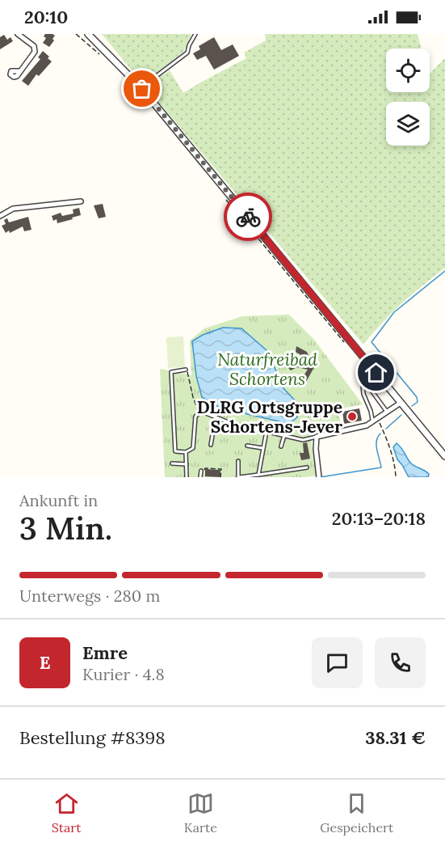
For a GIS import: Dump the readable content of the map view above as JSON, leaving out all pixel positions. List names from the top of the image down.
{
  "parks": ["Naturfreibad Schortens"],
  "places": ["DLRG Ortsgruppe Schortens-Jever"],
  "page": {
    "status": "20:10",
    "heading": ["3 Min.", "Ankunft in", "20:13–20:18"],
    "panel": [
      "Emre",
      "Kurier · 4.8",
      "Bestellung #8398",
      "38.31 €"
    ],
    "bar": "Unterwegs · 280 m",
    "round": "E",
    "tabs": ["Start", "Karte", "Gespeichert"]
  }
}
